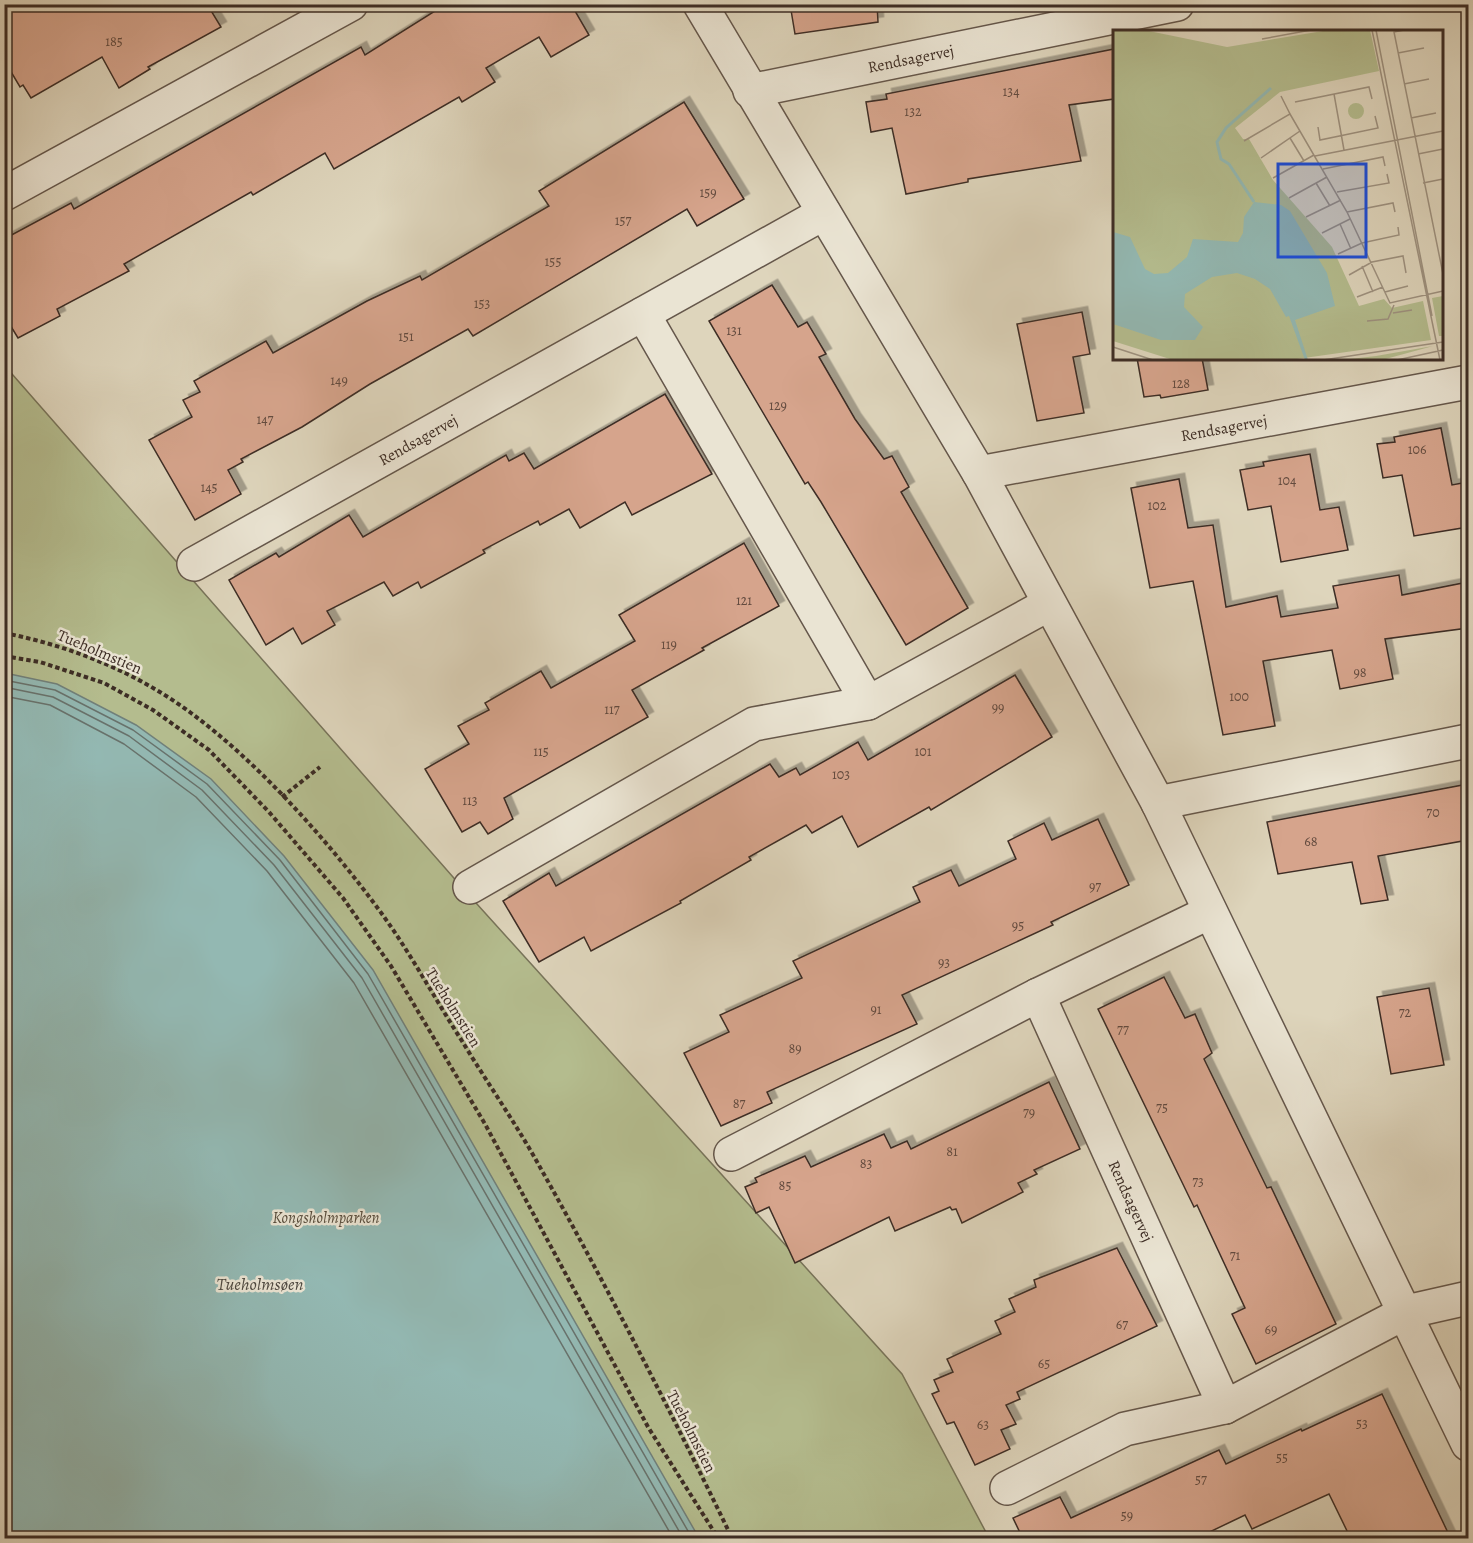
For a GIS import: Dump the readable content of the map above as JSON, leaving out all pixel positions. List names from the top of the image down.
{
  "streets": {
    "street": ["Rendsagervej"],
    "path": ["Tueholmstien"]
  },
  "water": ["Tueholmsøen"],
  "parks": ["Kongsholmparken"],
  "house_numbers": [
    "185",
    "134",
    "132",
    "159",
    "157",
    "155",
    "153",
    "131",
    "151",
    "149",
    "128",
    "129",
    "147",
    "106",
    "104",
    "145",
    "102",
    "121",
    "119",
    "98",
    "100",
    "99",
    "117",
    "115",
    "101",
    "103",
    "113",
    "70",
    "68",
    "97",
    "95",
    "93",
    "91",
    "72",
    "77",
    "89",
    "87",
    "75",
    "79",
    "81",
    "83",
    "73",
    "85",
    "71",
    "67",
    "69",
    "65",
    "53",
    "63",
    "55",
    "57",
    "59"
  ]
}
